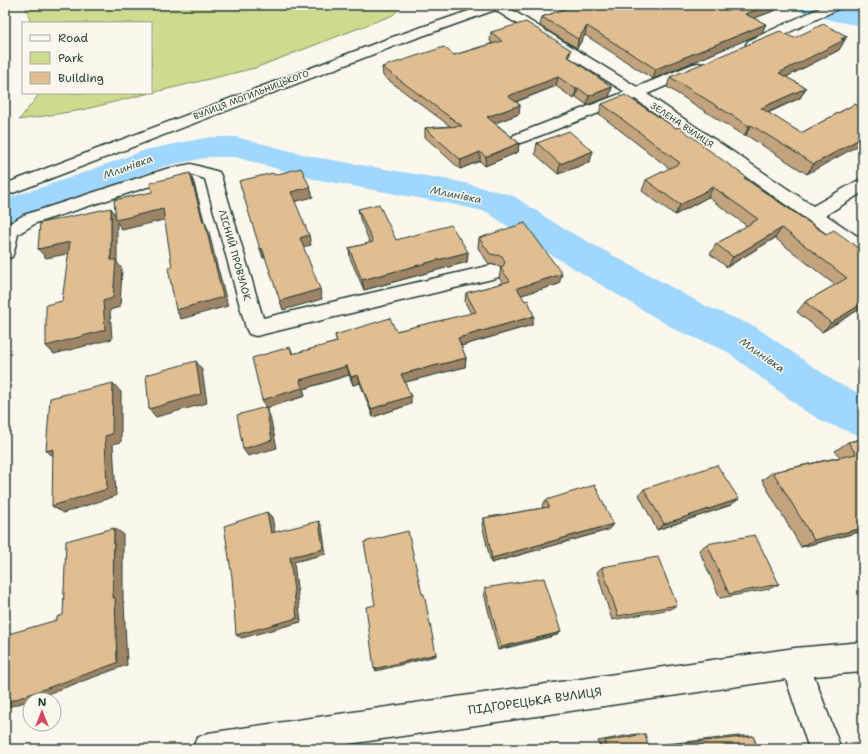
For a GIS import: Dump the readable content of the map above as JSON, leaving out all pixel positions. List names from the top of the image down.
{
  "streets": {
    "street": [
      "ВУЛИЦЯ МОГИЛЬНИЦЬКОГО",
      "ЗЕЛЕНА ВУЛИЦЯ",
      "ЛІСНИЙ ПРОВУЛОК",
      "ПІДГОРЕЦЬКА ВУЛИЦЯ"
    ]
  },
  "crossings": [
    ["ВУЛИЦЯ МОГИЛЬНИЦЬКОГО", "ЗЕЛЕНА ВУЛИЦЯ"]
  ],
  "water": ["Млинівка"],
  "legend": ["Road", "Park", "Building"],
  "north": "top"
}
